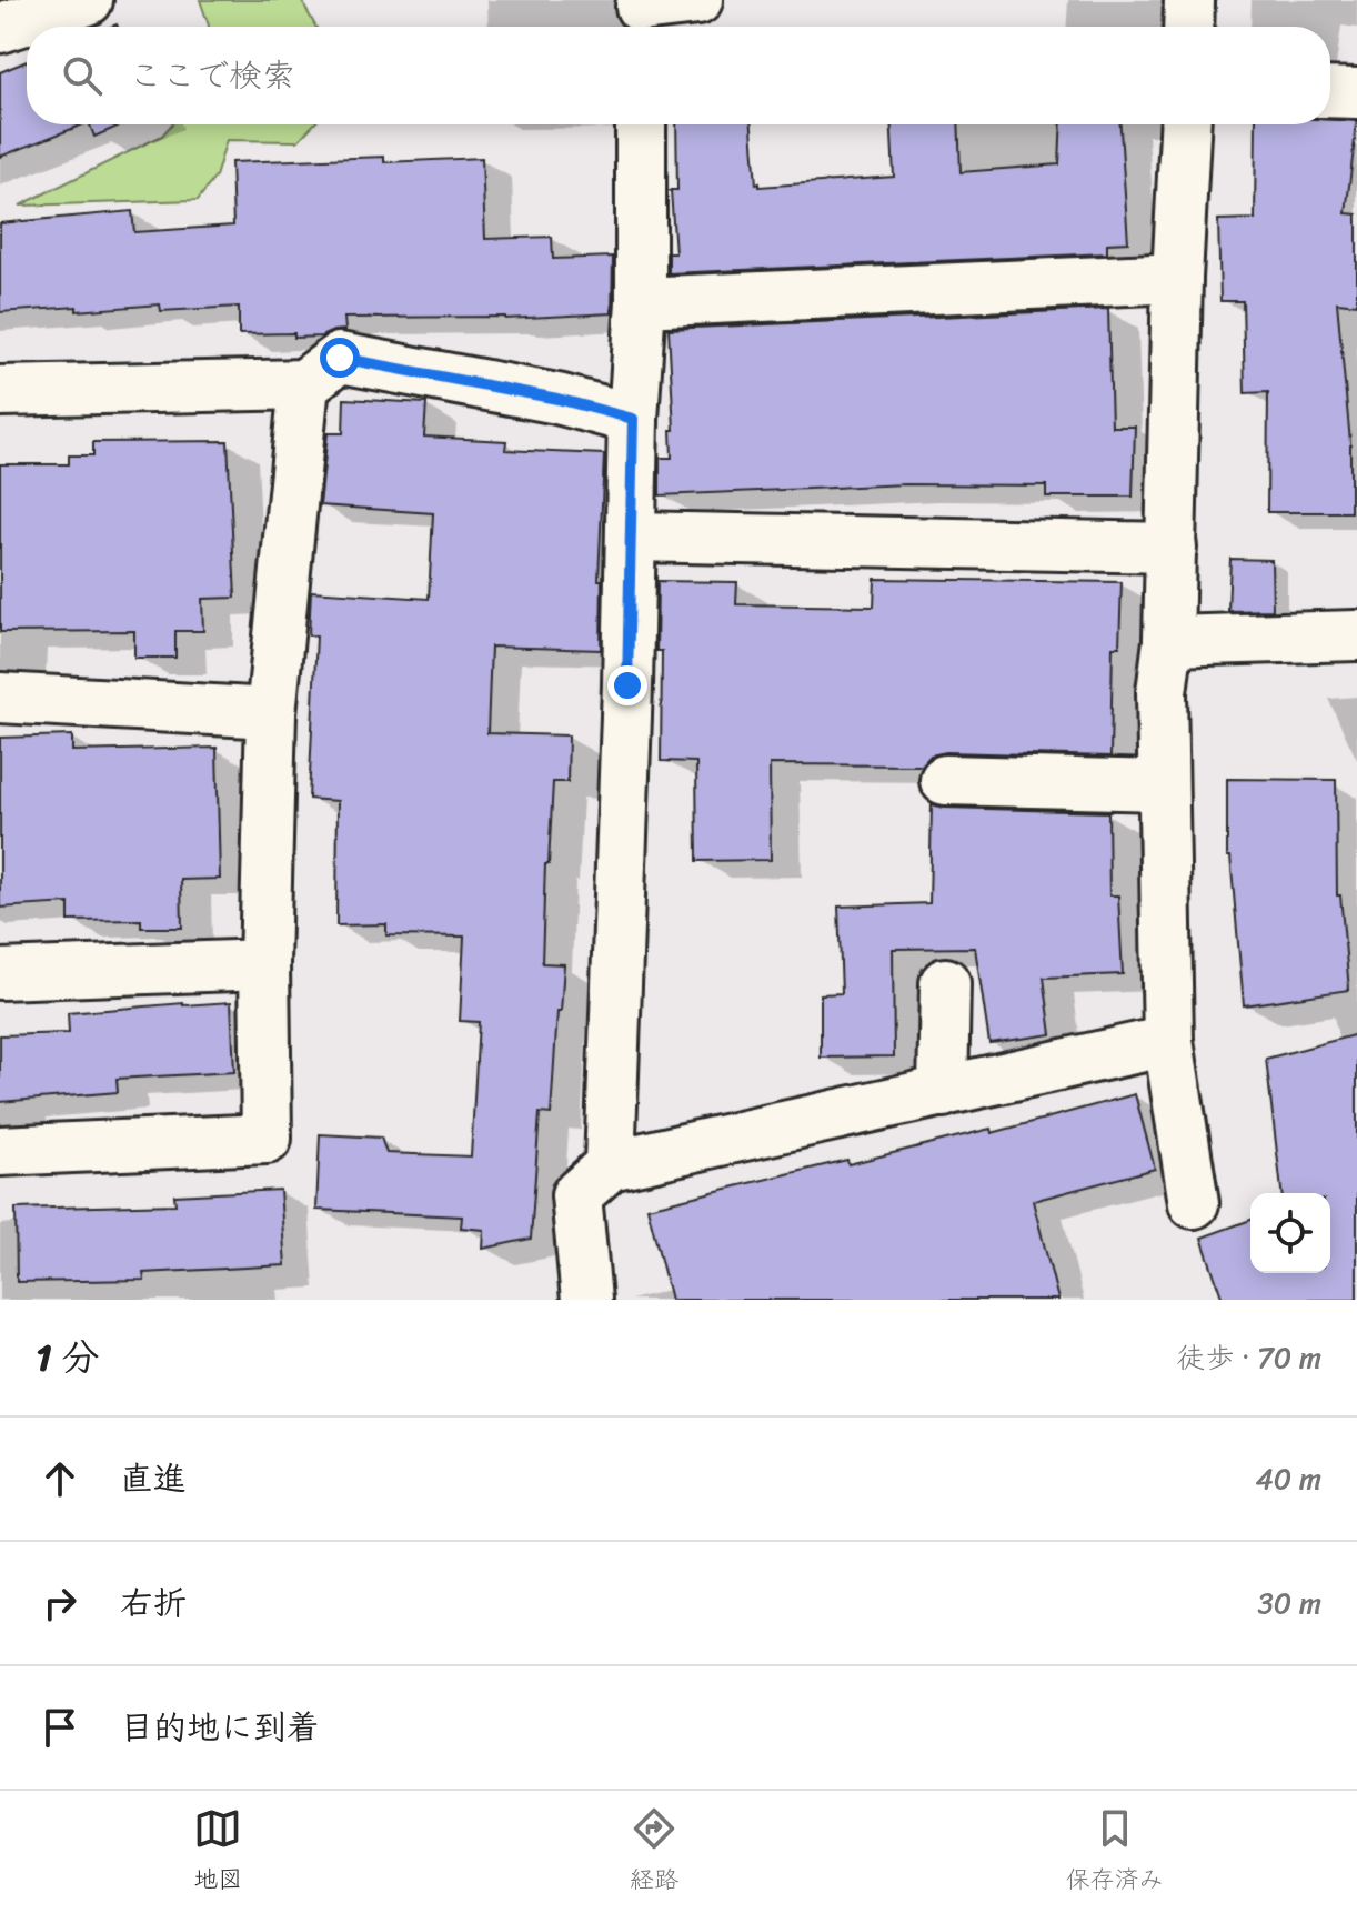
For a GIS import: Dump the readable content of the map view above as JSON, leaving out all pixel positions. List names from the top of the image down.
{
  "page": {
    "search": "ここで検索",
    "heading": ["1 分", "徒歩 · 70 m"],
    "list": [
      ["直進", "40 m"],
      ["右折", "30 m"],
      "目的地に到着"
    ],
    "nav": ["地図", "経路", "保存済み"]
  }
}
